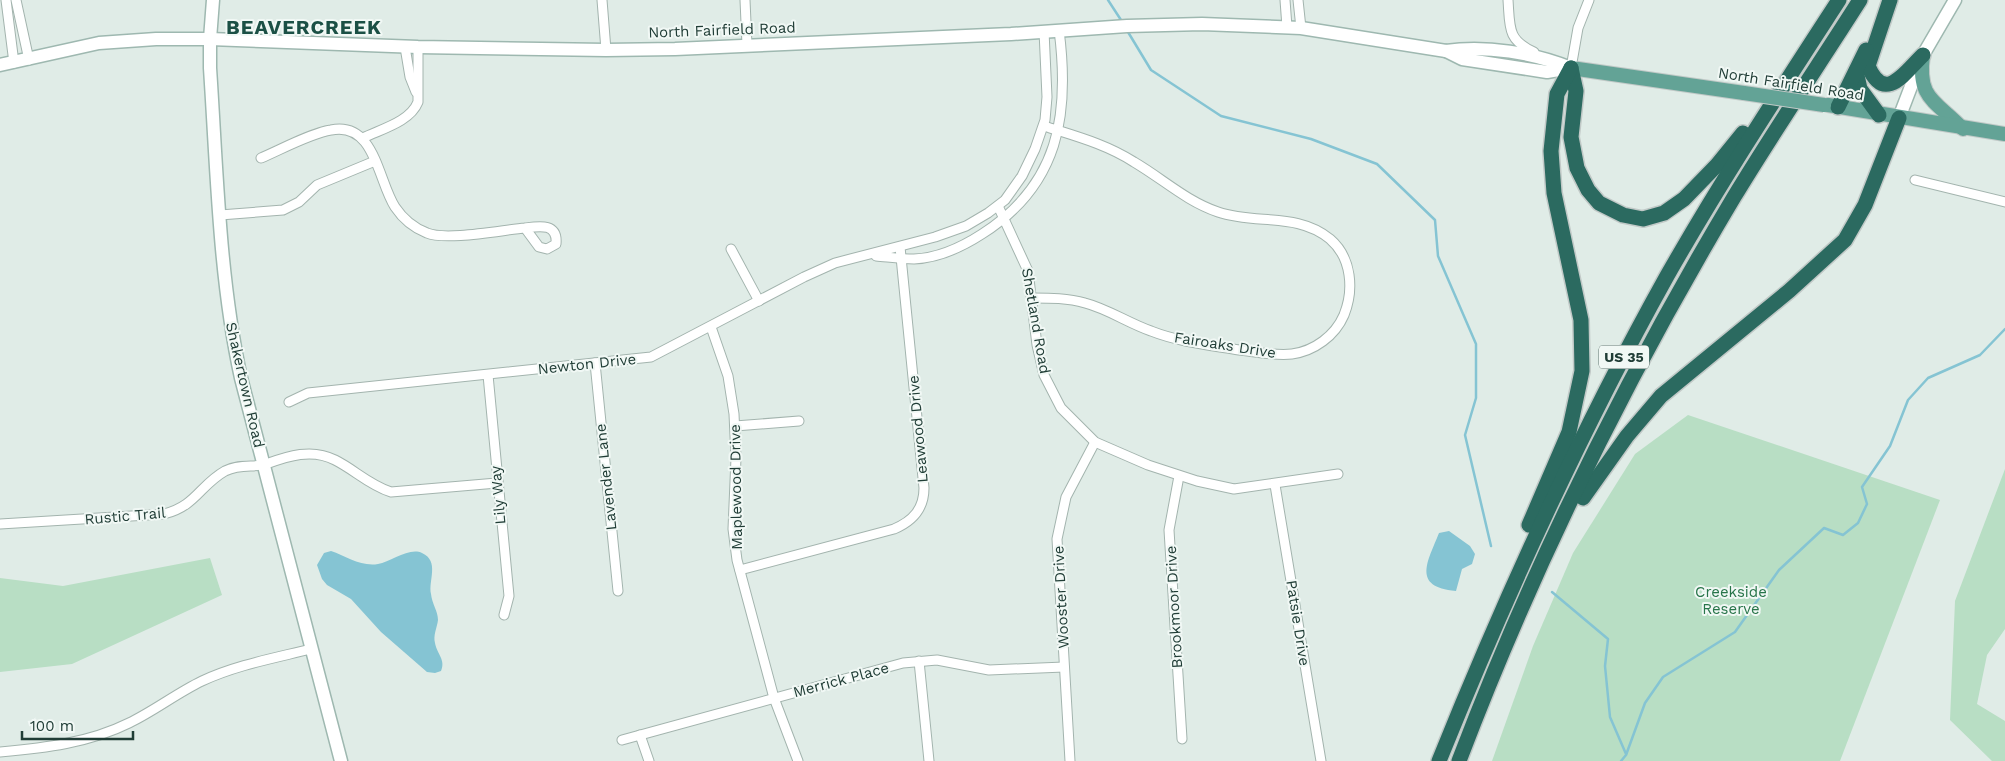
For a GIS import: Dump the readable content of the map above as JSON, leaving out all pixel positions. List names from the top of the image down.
{
  "streets": {
    "highway": ["US 35"],
    "main road": ["North Fairfield Road", "Shakertown Road"],
    "street": [
      "Shetland Road",
      "Fairoaks Drive",
      "Newton Drive",
      "Leawood Drive",
      "Lavender Lane",
      "Maplewood Drive",
      "Lily Way",
      "Rustic Trail",
      "Wooster Drive",
      "Brookmoor Drive",
      "Patsie Drive",
      "Merrick Place"
    ]
  },
  "crossings": [
    ["North Fairfield Road", "Newton Drive"],
    ["North Fairfield Road", "Shakertown Road"],
    ["Shetland Road", "Fairoaks Drive"],
    ["Shetland Road", "Newton Drive"],
    ["Shetland Road", "Wooster Drive"],
    ["Shetland Road", "Brookmoor Drive"],
    ["Shetland Road", "Patsie Drive"],
    ["Fairoaks Drive", "Newton Drive"],
    ["Newton Drive", "Leawood Drive"],
    ["Newton Drive", "Lavender Lane"],
    ["Newton Drive", "Maplewood Drive"],
    ["Newton Drive", "Lily Way"],
    ["Shakertown Road", "Rustic Trail"],
    ["Leawood Drive", "Maplewood Drive"],
    ["Maplewood Drive", "Merrick Place"],
    ["Lily Way", "Rustic Trail"],
    ["Wooster Drive", "Merrick Place"]
  ],
  "districts": ["BEAVERCREEK"],
  "parks": ["Creekside Reserve"],
  "scale_bar": "100 m"
}
